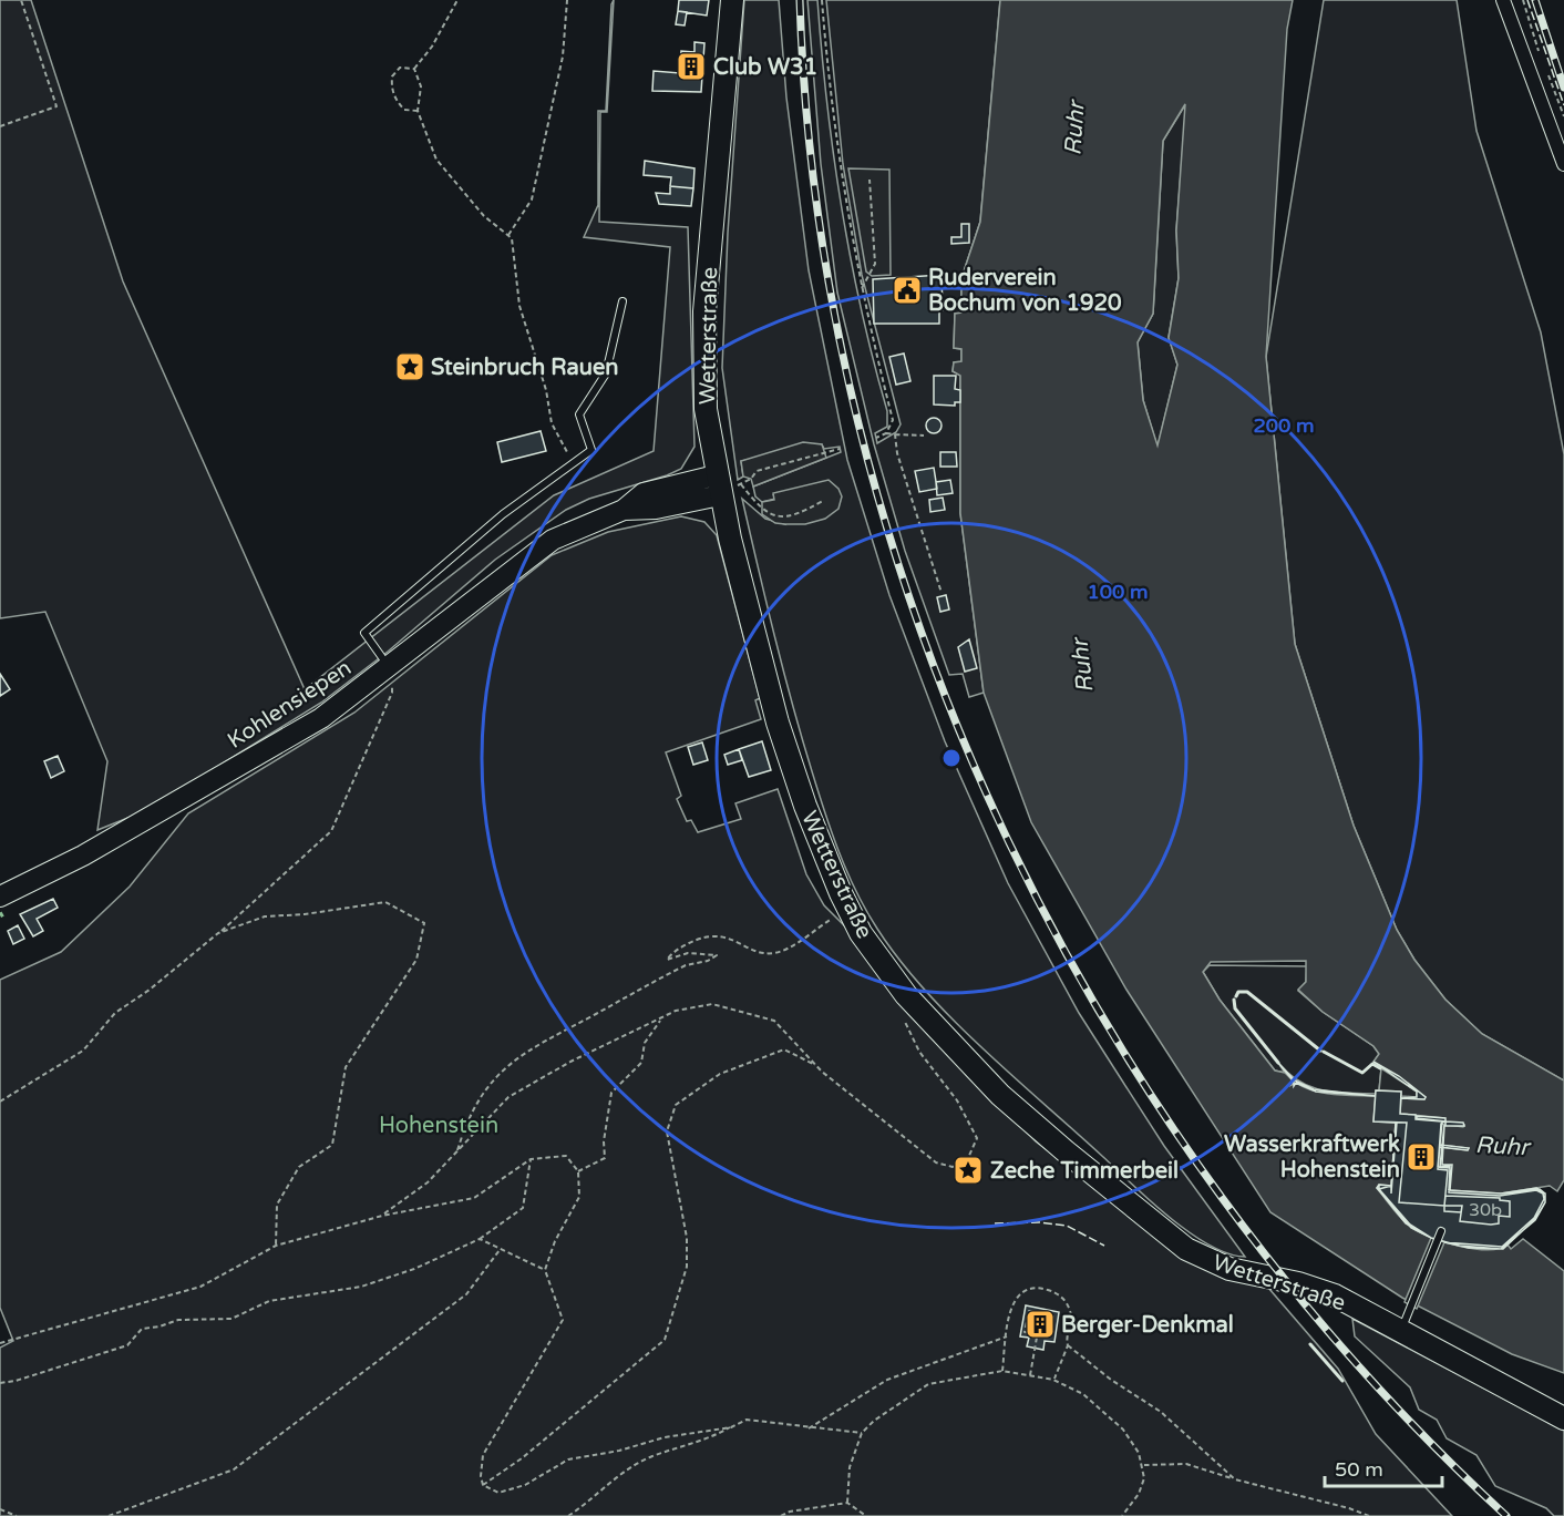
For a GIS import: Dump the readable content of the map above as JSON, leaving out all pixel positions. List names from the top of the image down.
{
  "streets": {
    "main road": ["Wetterstraße"],
    "street": ["Kohlensiepen"]
  },
  "crossings": [
    ["Wetterstraße", "Kohlensiepen"]
  ],
  "water": ["Ruhr"],
  "parks": ["Hohenstein"],
  "places": {
    "building": ["Club W31", "Wasserkraftwerk Hohenstein", "Berger-Denkmal"],
    "public building": ["Ruderverein Bochum von 1920"],
    "place": ["Steinbruch Rauen", "Zeche Timmerbeil"]
  },
  "house_numbers": ["30b"],
  "scale_bar": "50 m",
  "rings": ["200 m", "100 m"]
}
